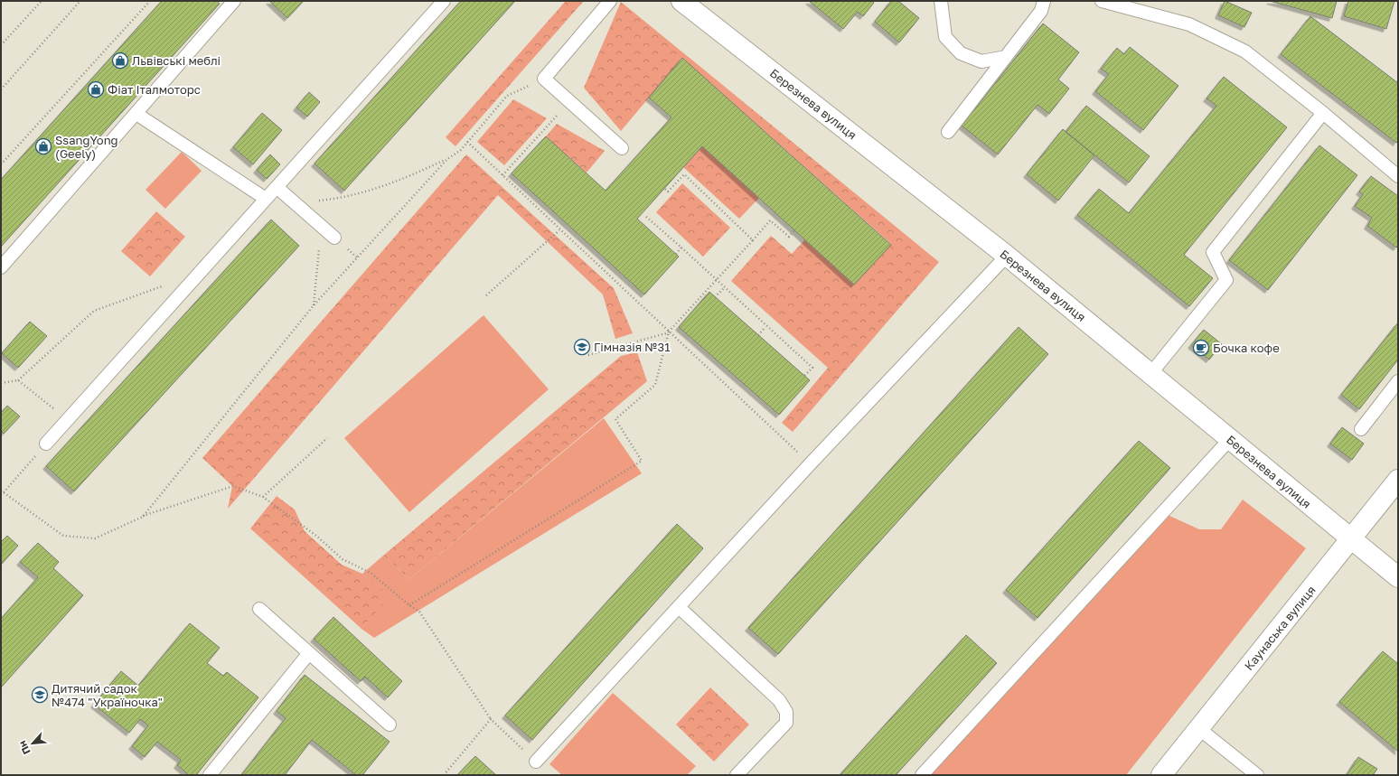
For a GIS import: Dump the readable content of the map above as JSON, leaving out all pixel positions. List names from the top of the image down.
{
  "streets": {
    "street": ["Березнева вулиця", "Каунаська вулиця"]
  },
  "crossings": [
    ["Березнева вулиця", "Каунаська вулиця"]
  ],
  "places": {
    "shop": ["Львівські меблі", "Фіат Італмоторс", "SsangYong (Geely)"],
    "school or university": ["Гімназія №31", "Дитячий садок №474 \"Україночка\""],
    "cafe": ["Бочка кофе"]
  },
  "north": "bottom left"
}
